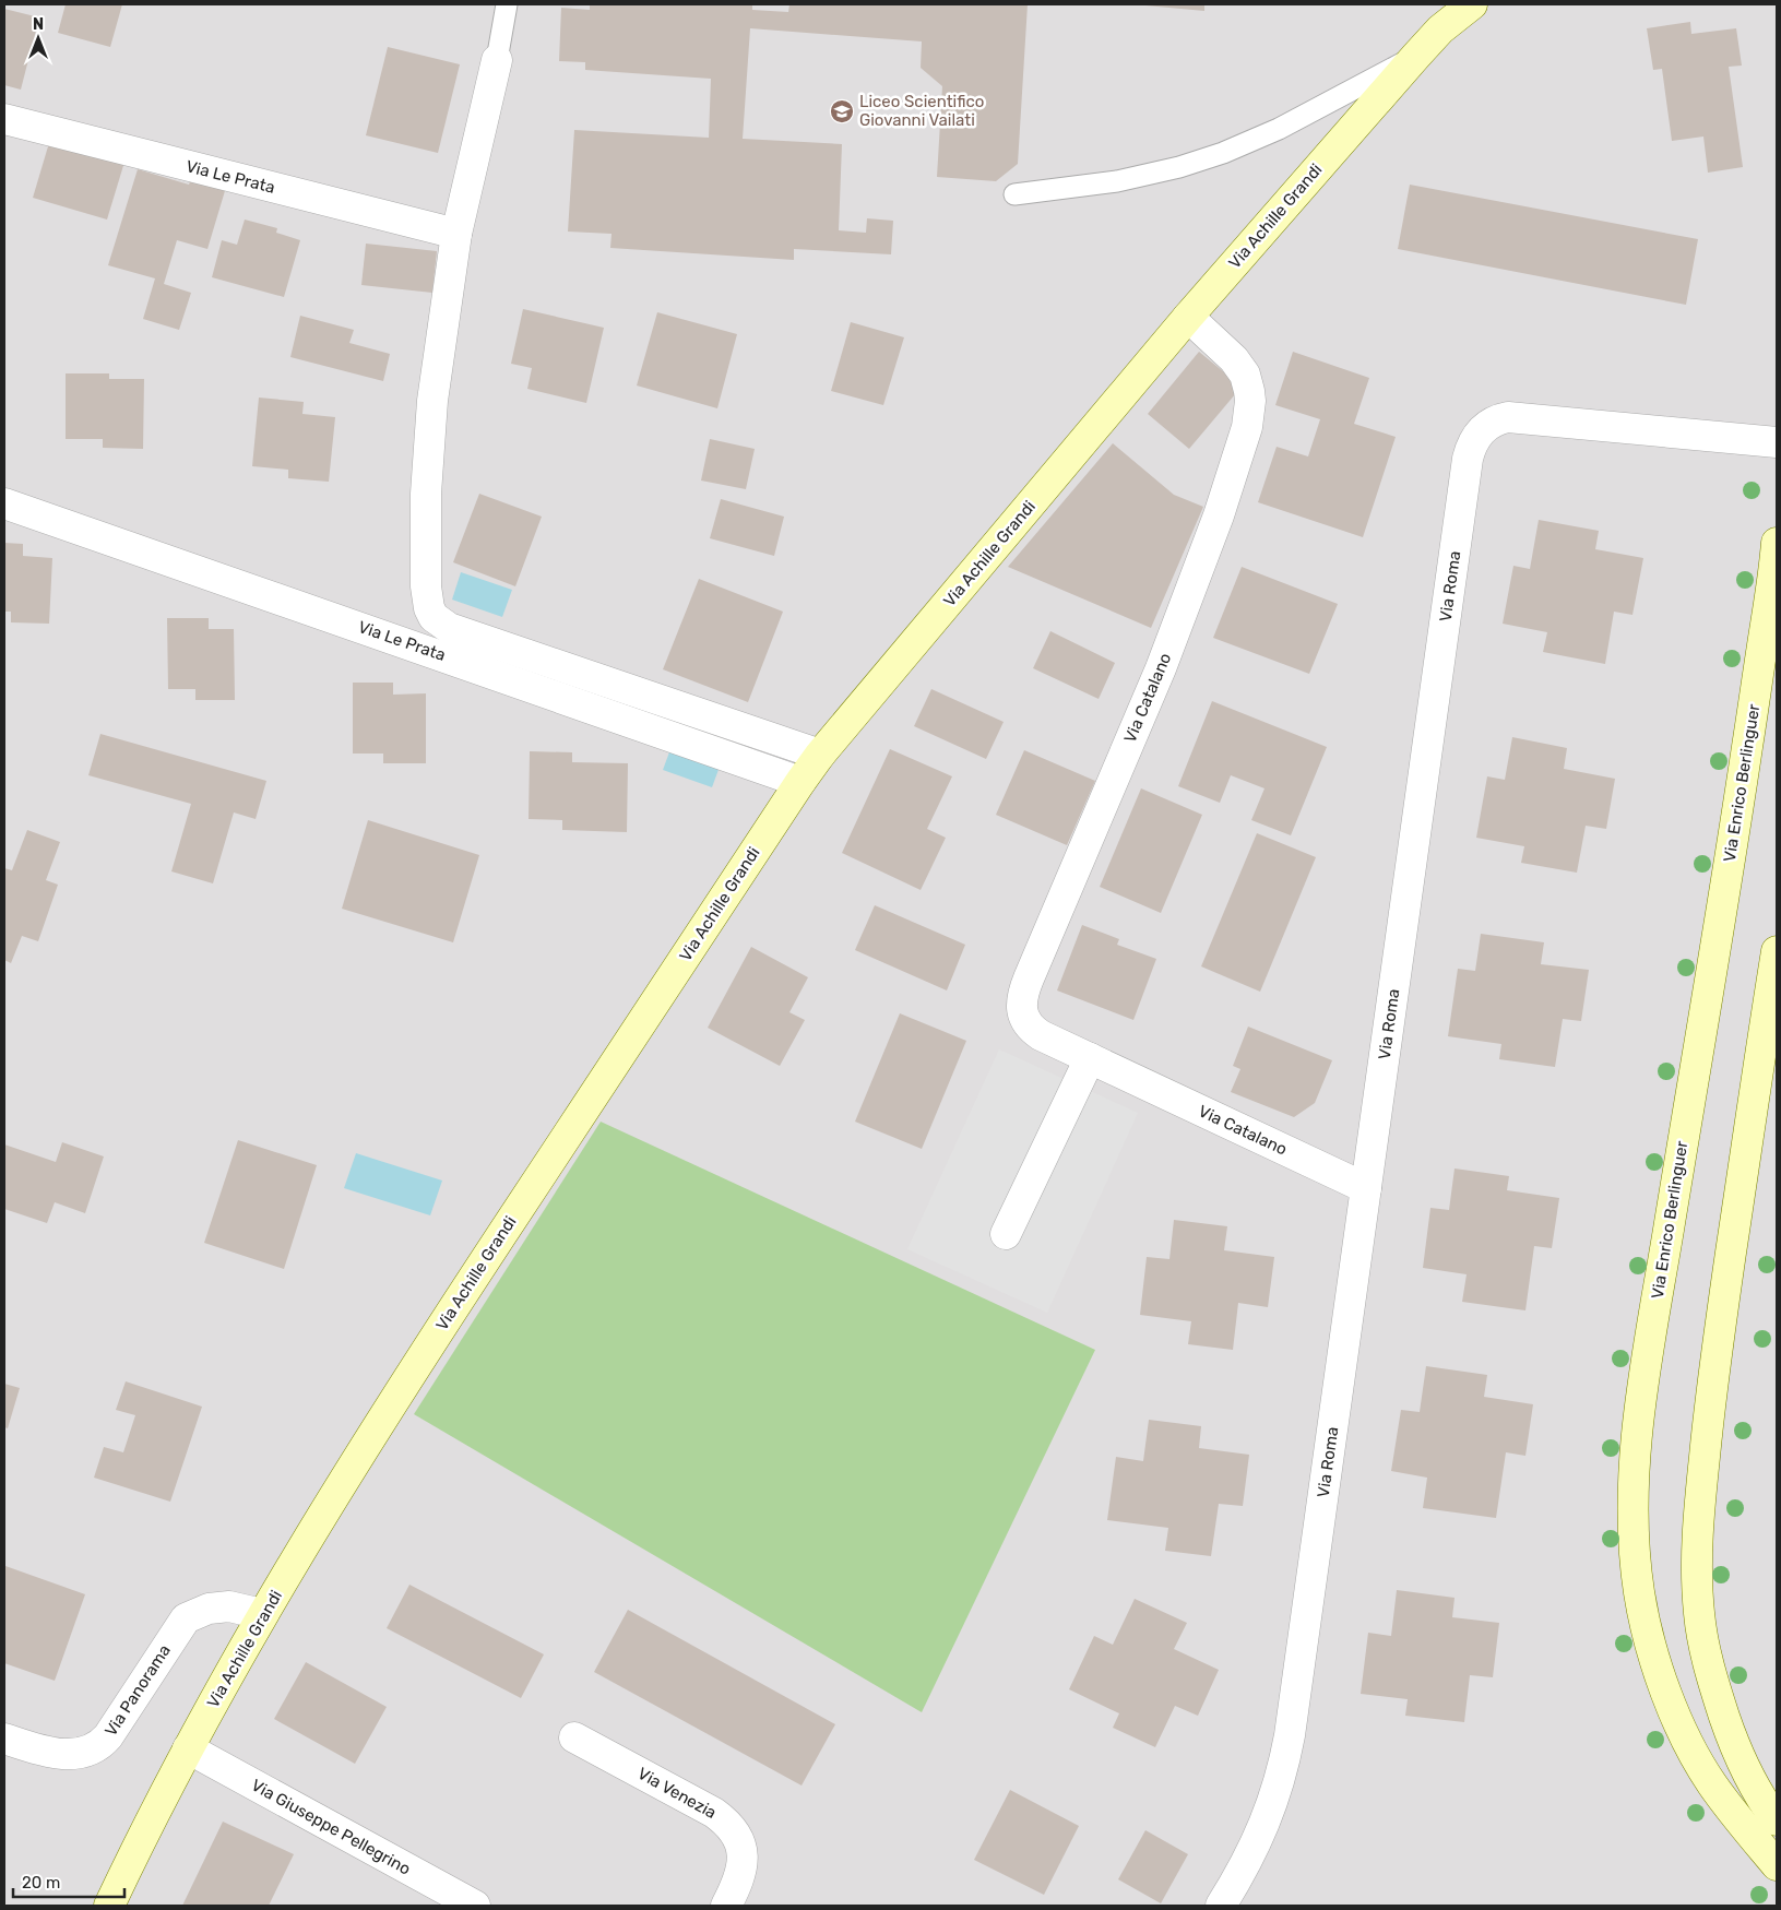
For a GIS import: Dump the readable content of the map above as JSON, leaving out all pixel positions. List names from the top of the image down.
{
  "streets": {
    "street": [
      "Via Le Prata",
      "Via Achille Grandi",
      "Via Roma",
      "Via Catalano",
      "Via Enrico Berlinguer",
      "Via Panorama",
      "Via Venezia",
      "Via Giuseppe Pellegrino"
    ]
  },
  "crossings": [
    ["Via Le Prata", "Via Achille Grandi"],
    ["Via Achille Grandi", "Via Catalano"],
    ["Via Achille Grandi", "Via Panorama"],
    ["Via Achille Grandi", "Via Giuseppe Pellegrino"],
    ["Via Roma", "Via Catalano"]
  ],
  "places": {
    "school or university": ["Liceo Scientifico Giovanni Vailati"]
  },
  "scale_bar": "20 m",
  "north": "top"
}
